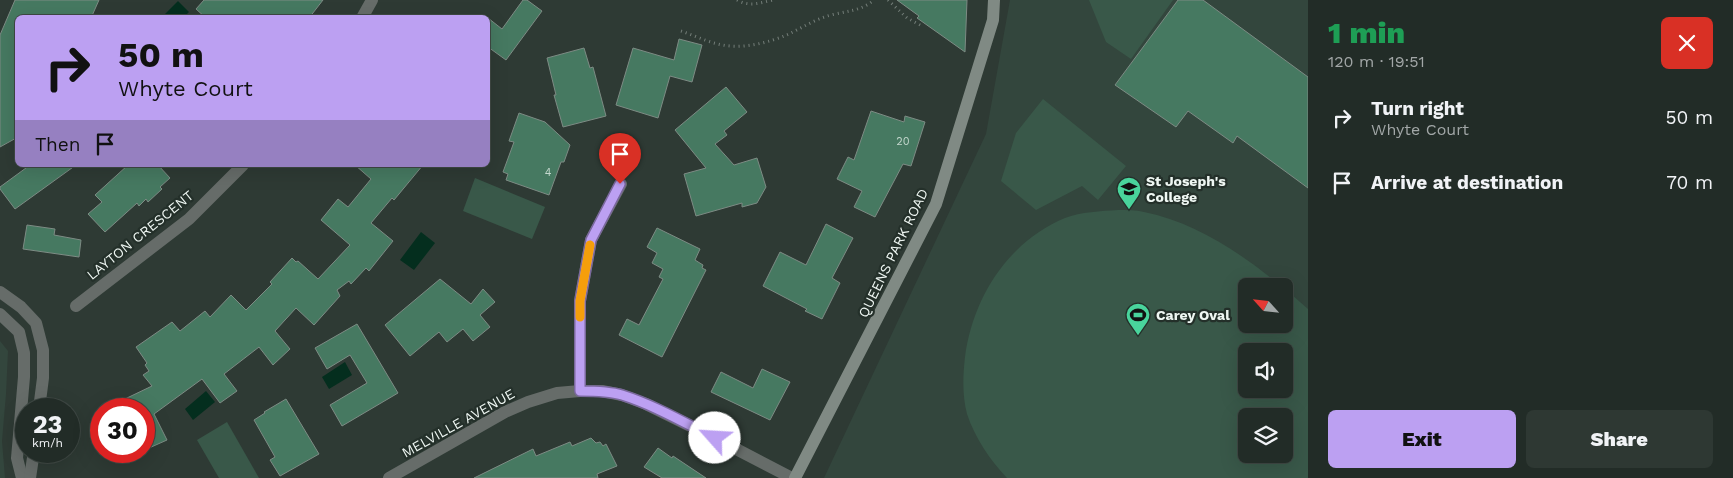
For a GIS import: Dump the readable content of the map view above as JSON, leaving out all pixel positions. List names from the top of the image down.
{
  "streets": {
    "main road": ["QUEENS PARK ROAD"],
    "street": ["LAYTON CRESCENT", "MELVILLE AVENUE"]
  },
  "crossings": [
    ["QUEENS PARK ROAD", "MELVILLE AVENUE"]
  ],
  "places": {
    "school or university": ["St Joseph's College"],
    "sports": ["Carey Oval"]
  },
  "house_numbers": ["20", "4"],
  "north": "top left",
  "page": {
    "heading": ["1 min", "120 m · 19:51"],
    "turn": ["50 m", "Whyte Court"],
    "list": [
      {
        "name": "Turn right",
        "note": "Whyte Court",
        "value": "50 m"
      },
      {
        "name": "Arrive at destination",
        "value": "70 m"
      }
    ],
    "then": "Then",
    "speed": "23 km/h",
    "limit": "30",
    "buttons": ["Exit", "Share"]
  }
}
